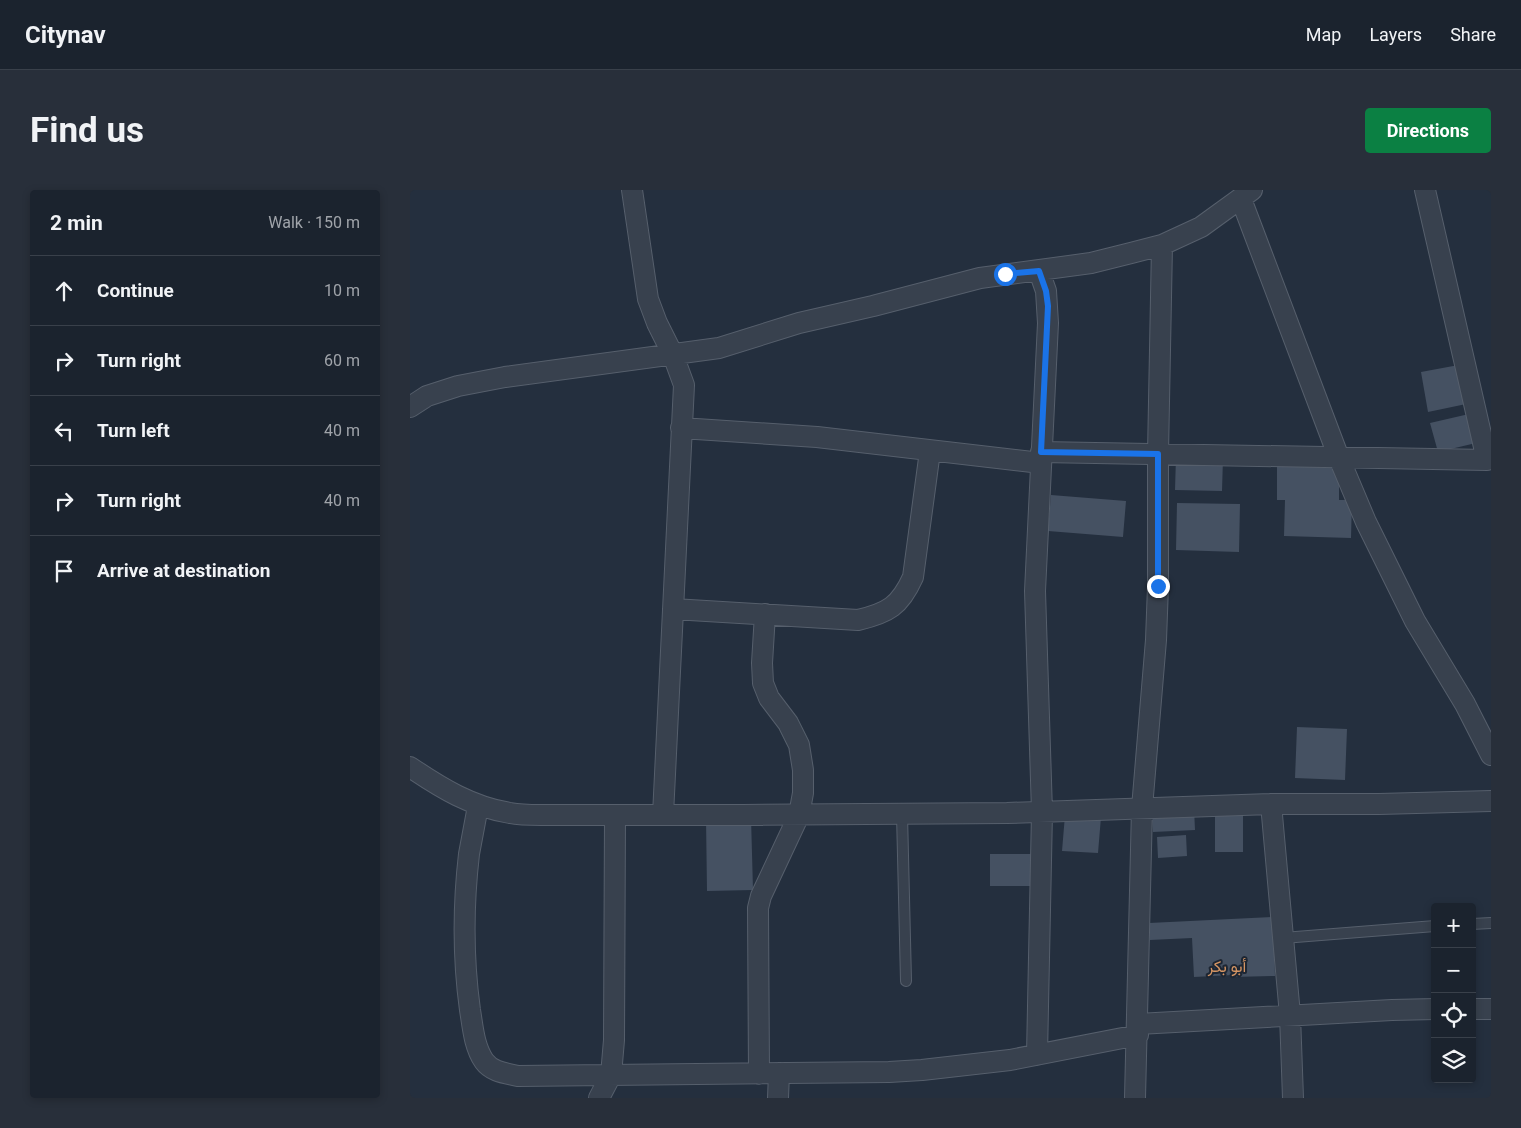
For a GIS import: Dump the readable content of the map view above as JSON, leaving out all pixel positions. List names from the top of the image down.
{
  "districts": ["أبو بكر"],
  "page": {
    "header": "Citynav",
    "nav": ["Map", "Layers", "Share"],
    "buttons": "Directions",
    "title": "Find us",
    "heading": ["2 min", "Walk · 150 m"],
    "list": [
      ["Continue", "10 m"],
      ["Turn right", "60 m"],
      ["Turn left", "40 m"],
      ["Turn right", "40 m"],
      "Arrive at destination"
    ],
    "map_buttons": ["+", "−"]
  }
}
